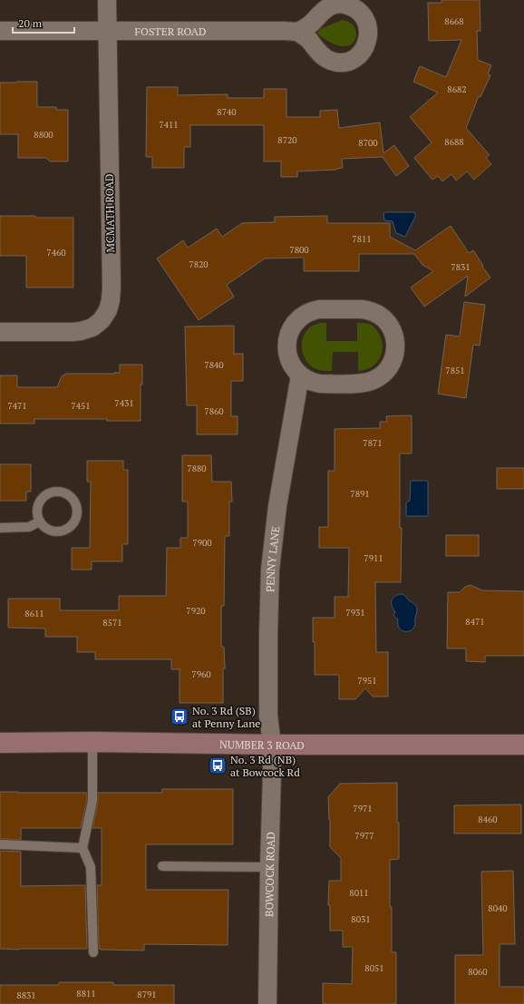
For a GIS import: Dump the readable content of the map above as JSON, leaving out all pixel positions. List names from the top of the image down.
{
  "streets": {
    "main road": ["NUMBER 3 ROAD"],
    "street": [
      "FOSTER ROAD",
      "MCMATH ROAD",
      "PENNY LANE",
      "BOWCOCK ROAD"
    ]
  },
  "crossings": [
    ["FOSTER ROAD", "MCMATH ROAD"],
    ["PENNY LANE", "NUMBER 3 ROAD"],
    ["PENNY LANE", "BOWCOCK ROAD"],
    ["NUMBER 3 ROAD", "BOWCOCK ROAD"]
  ],
  "places": {
    "bus stop": ["No. 3 Rd (SB) at Penny Lane", "No. 3 Rd (NB) at Bowcock Rd"]
  },
  "house_numbers": [
    "8668",
    "8682",
    "8740",
    "7411",
    "8800",
    "8720",
    "8688",
    "8700",
    "7811",
    "7800",
    "7460",
    "7820",
    "7831",
    "7840",
    "7851",
    "7431",
    "7471",
    "7451",
    "7860",
    "7871",
    "7880",
    "7891",
    "7900",
    "7911",
    "7920",
    "7931",
    "8611",
    "8471",
    "8571",
    "7960",
    "7951",
    "7971",
    "8460",
    "7977",
    "8011",
    "8040",
    "8031",
    "8051",
    "8060",
    "8811",
    "8791",
    "8831"
  ],
  "scale_bar": "20 m"
}
